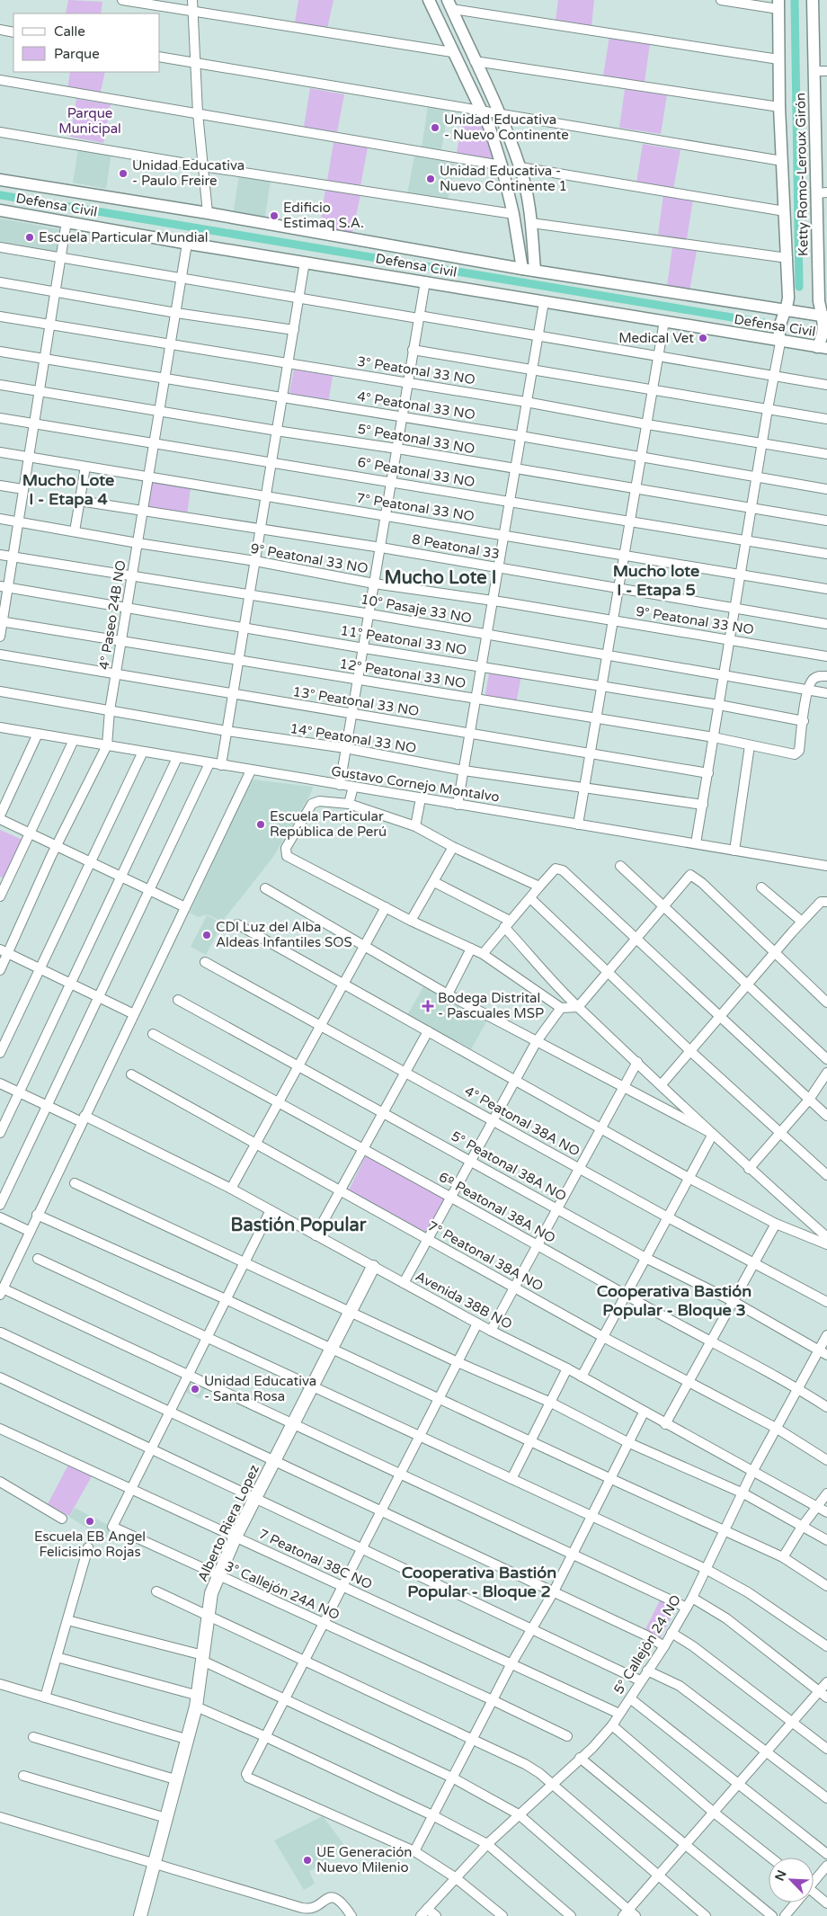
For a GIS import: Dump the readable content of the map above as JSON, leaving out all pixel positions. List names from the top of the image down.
{
  "streets": {
    "main road": ["Alberto Riera Lopez"],
    "street": [
      "Ketty Romo-Leroux Girón",
      "Defensa Civil",
      "3° Peatonal 33 NO",
      "4° Peatonal 33 NO",
      "5° Peatonal 33 NO",
      "6° Peatonal 33 NO",
      "7° Peatonal 33 NO",
      "8 Peatonal 33",
      "9° Peatonal 33 NO",
      "10° Pasaje 33 NO",
      "4° Paseo 24B NO",
      "11° Peatonal 33 NO",
      "12° Peatonal 33 NO",
      "13° Peatonal 33 NO",
      "14° Peatonal 33 NO",
      "Gustavo Cornejo Montalvo",
      "4° Peatonal 38A NO",
      "5° Peatonal 38A NO",
      "6º Peatonal 38A NO",
      "7° Peatonal 38A NO",
      "Avenida 38B NO",
      "7 Peatonal 38C NO",
      "3° Callejón 24A NO",
      "5° Callejón 24 NO"
    ]
  },
  "crossings": [
    ["Ketty Romo-Leroux Girón", "Defensa Civil"],
    ["Defensa Civil", "4° Paseo 24B NO"],
    ["3° Peatonal 33 NO", "4° Paseo 24B NO"],
    ["4° Peatonal 33 NO", "4° Paseo 24B NO"],
    ["5° Peatonal 33 NO", "4° Paseo 24B NO"],
    ["6° Peatonal 33 NO", "4° Paseo 24B NO"],
    ["7° Peatonal 33 NO", "4° Paseo 24B NO"],
    ["8 Peatonal 33", "4° Paseo 24B NO"],
    ["9° Peatonal 33 NO", "4° Paseo 24B NO"],
    ["10° Pasaje 33 NO", "4° Paseo 24B NO"],
    ["4° Paseo 24B NO", "11° Peatonal 33 NO"],
    ["4° Paseo 24B NO", "12° Peatonal 33 NO"],
    ["4° Paseo 24B NO", "13° Peatonal 33 NO"],
    ["4° Paseo 24B NO", "14° Peatonal 33 NO"],
    ["4° Paseo 24B NO", "Gustavo Cornejo Montalvo"],
    ["11° Peatonal 33 NO", "12° Peatonal 33 NO"],
    ["5° Peatonal 38A NO", "5° Callejón 24 NO"],
    ["6º Peatonal 38A NO", "5° Callejón 24 NO"],
    ["7° Peatonal 38A NO", "5° Callejón 24 NO"],
    ["Avenida 38B NO", "Alberto Riera Lopez"],
    ["Avenida 38B NO", "3° Callejón 24A NO"],
    ["Avenida 38B NO", "5° Callejón 24 NO"],
    ["Alberto Riera Lopez", "7 Peatonal 38C NO"],
    ["Alberto Riera Lopez", "3° Callejón 24A NO"],
    ["7 Peatonal 38C NO", "3° Callejón 24A NO"],
    ["7 Peatonal 38C NO", "5° Callejón 24 NO"]
  ],
  "districts": [
    "Mucho Lote I - Etapa 4",
    "Mucho lote I - Etapa 5",
    "Mucho Lote I",
    "Bastión Popular",
    "Cooperativa Bastión Popular - Bloque 3",
    "Cooperativa Bastión Popular - Bloque 2"
  ],
  "parks": ["Parque Municipal"],
  "places": {
    "other": [
      "Unidad Educativa - Nuevo Continente",
      "Unidad Educativa - Paulo Freire",
      "Unidad Educativa - Nuevo Continente 1",
      "Edificio Estimaq S.A.",
      "Escuela Particular Mundial",
      "Medical Vet",
      "Escuela Particular República de Perú",
      "CDI Luz del Alba Aldeas Infantiles SOS",
      "Unidad Educativa - Santa Rosa",
      "Escuela EB Angel Felicisimo Rojas",
      "UE Generación Nuevo Milenio"
    ],
    "health": ["Bodega Distrital - Pascuales MSP"]
  },
  "legend": ["Calle", "Parque"],
  "north": "top left"
}
